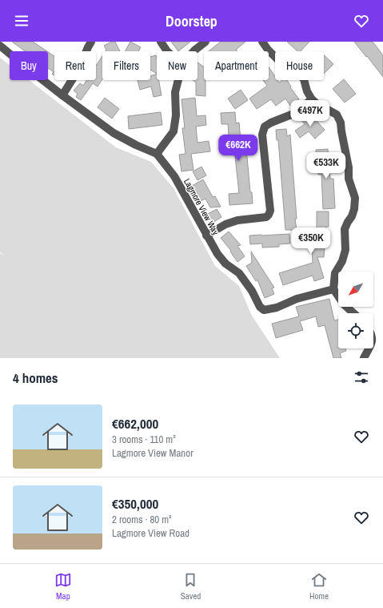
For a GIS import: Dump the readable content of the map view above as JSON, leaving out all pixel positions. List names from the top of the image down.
{
  "streets": {
    "street": ["Lagmore View Way"]
  },
  "north": "bottom left",
  "page": {
    "header": "Doorstep",
    "chip": [
      "Buy",
      "Rent",
      "Filters",
      "New",
      "Apartment",
      "House"
    ],
    "price": [
      "€497K",
      "€662K",
      "€533K",
      "€350K"
    ],
    "heading": "4 homes",
    "list": [
      {
        "name": "€662,000",
        "note": "3 rooms · 110 m² · Lagmore View Manor"
      },
      {
        "name": "€350,000",
        "note": "2 rooms · 80 m² · Lagmore View Road"
      }
    ],
    "tabs": ["Map", "Saved", "Home"]
  }
}
